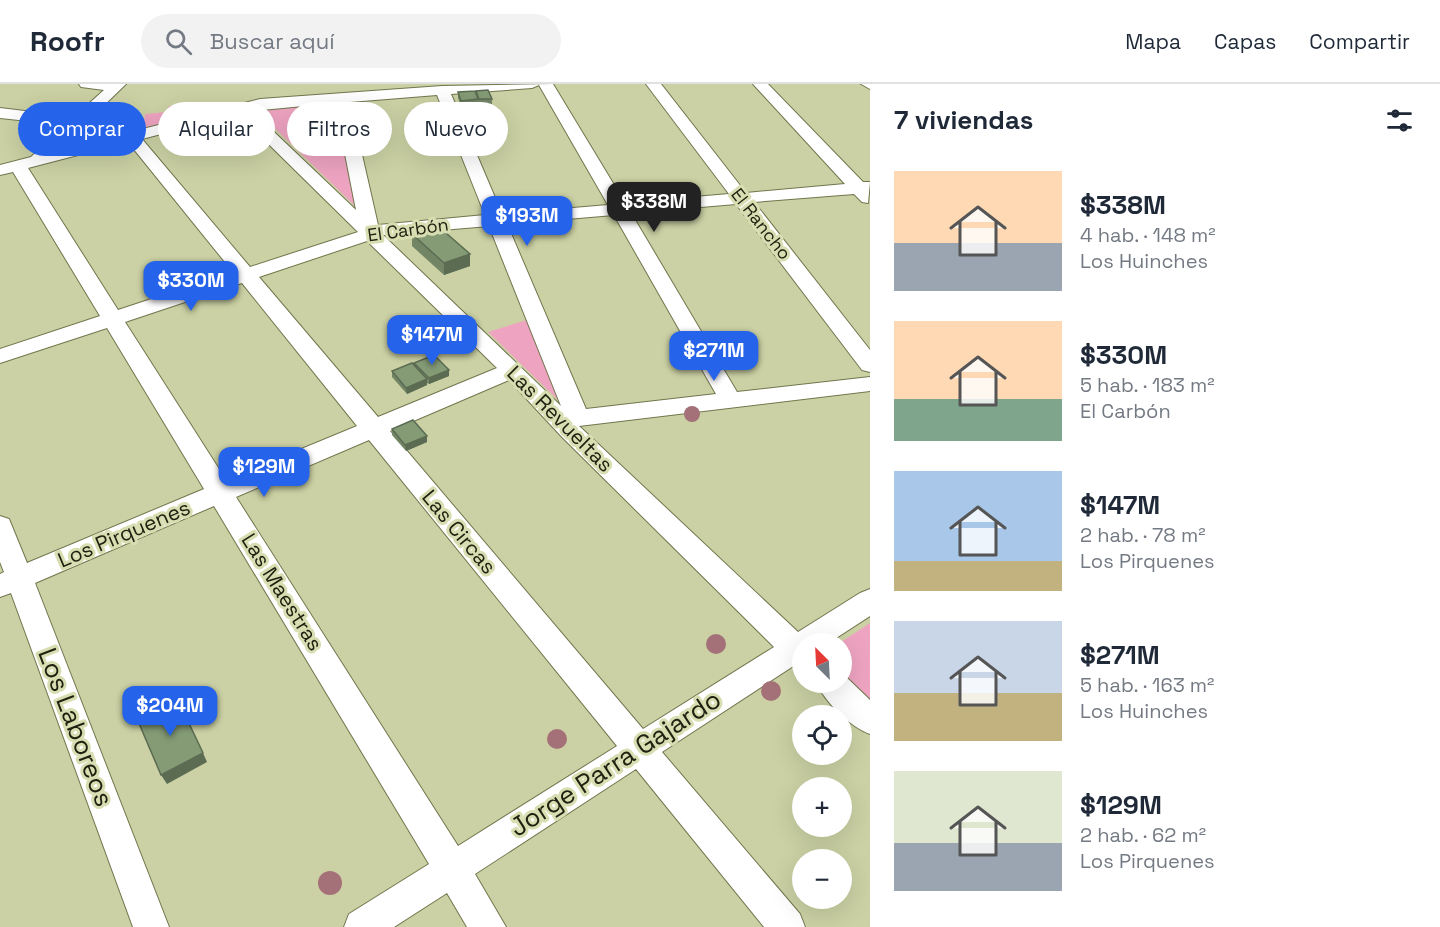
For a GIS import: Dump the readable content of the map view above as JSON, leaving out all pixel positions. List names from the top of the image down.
{
  "streets": {
    "street": [
      "El Rancho",
      "El Carbón",
      "Las Revueltas",
      "Las Circas",
      "Los Pirquenes",
      "Las Maestras",
      "Los Laboreos",
      "Jorge Parra Gajardo"
    ]
  },
  "crossings": [
    ["El Rancho", "El Carbón"],
    ["El Carbón", "Las Revueltas"],
    ["El Carbón", "Las Circas"],
    ["El Carbón", "Las Maestras"],
    ["Las Revueltas", "Los Pirquenes"],
    ["Las Circas", "Los Pirquenes"],
    ["Las Circas", "Jorge Parra Gajardo"],
    ["Los Pirquenes", "Las Maestras"],
    ["Los Pirquenes", "Los Laboreos"],
    ["Las Maestras", "Jorge Parra Gajardo"]
  ],
  "north": "top left",
  "page": {
    "header": "Roofr",
    "search": "Buscar aquí",
    "nav": ["Mapa", "Capas", "Compartir"],
    "heading": "7 viviendas",
    "chip": [
      "Comprar",
      "Alquilar",
      "Filtros",
      "Nuevo"
    ],
    "list": [
      {
        "name": "$338M",
        "note": "4 hab. · 148 m² · Los Huinches"
      },
      {
        "name": "$330M",
        "note": "5 hab. · 183 m² · El Carbón"
      },
      {
        "name": "$147M",
        "note": "2 hab. · 78 m² · Los Pirquenes"
      },
      {
        "name": "$271M",
        "note": "5 hab. · 163 m² · Los Huinches"
      },
      {
        "name": "$129M",
        "note": "2 hab. · 62 m² · Los Pirquenes"
      }
    ],
    "price": [
      "$338M",
      "$193M",
      "$330M",
      "$147M",
      "$271M",
      "$129M",
      "$204M"
    ],
    "map_buttons": ["+", "−"]
  }
}
